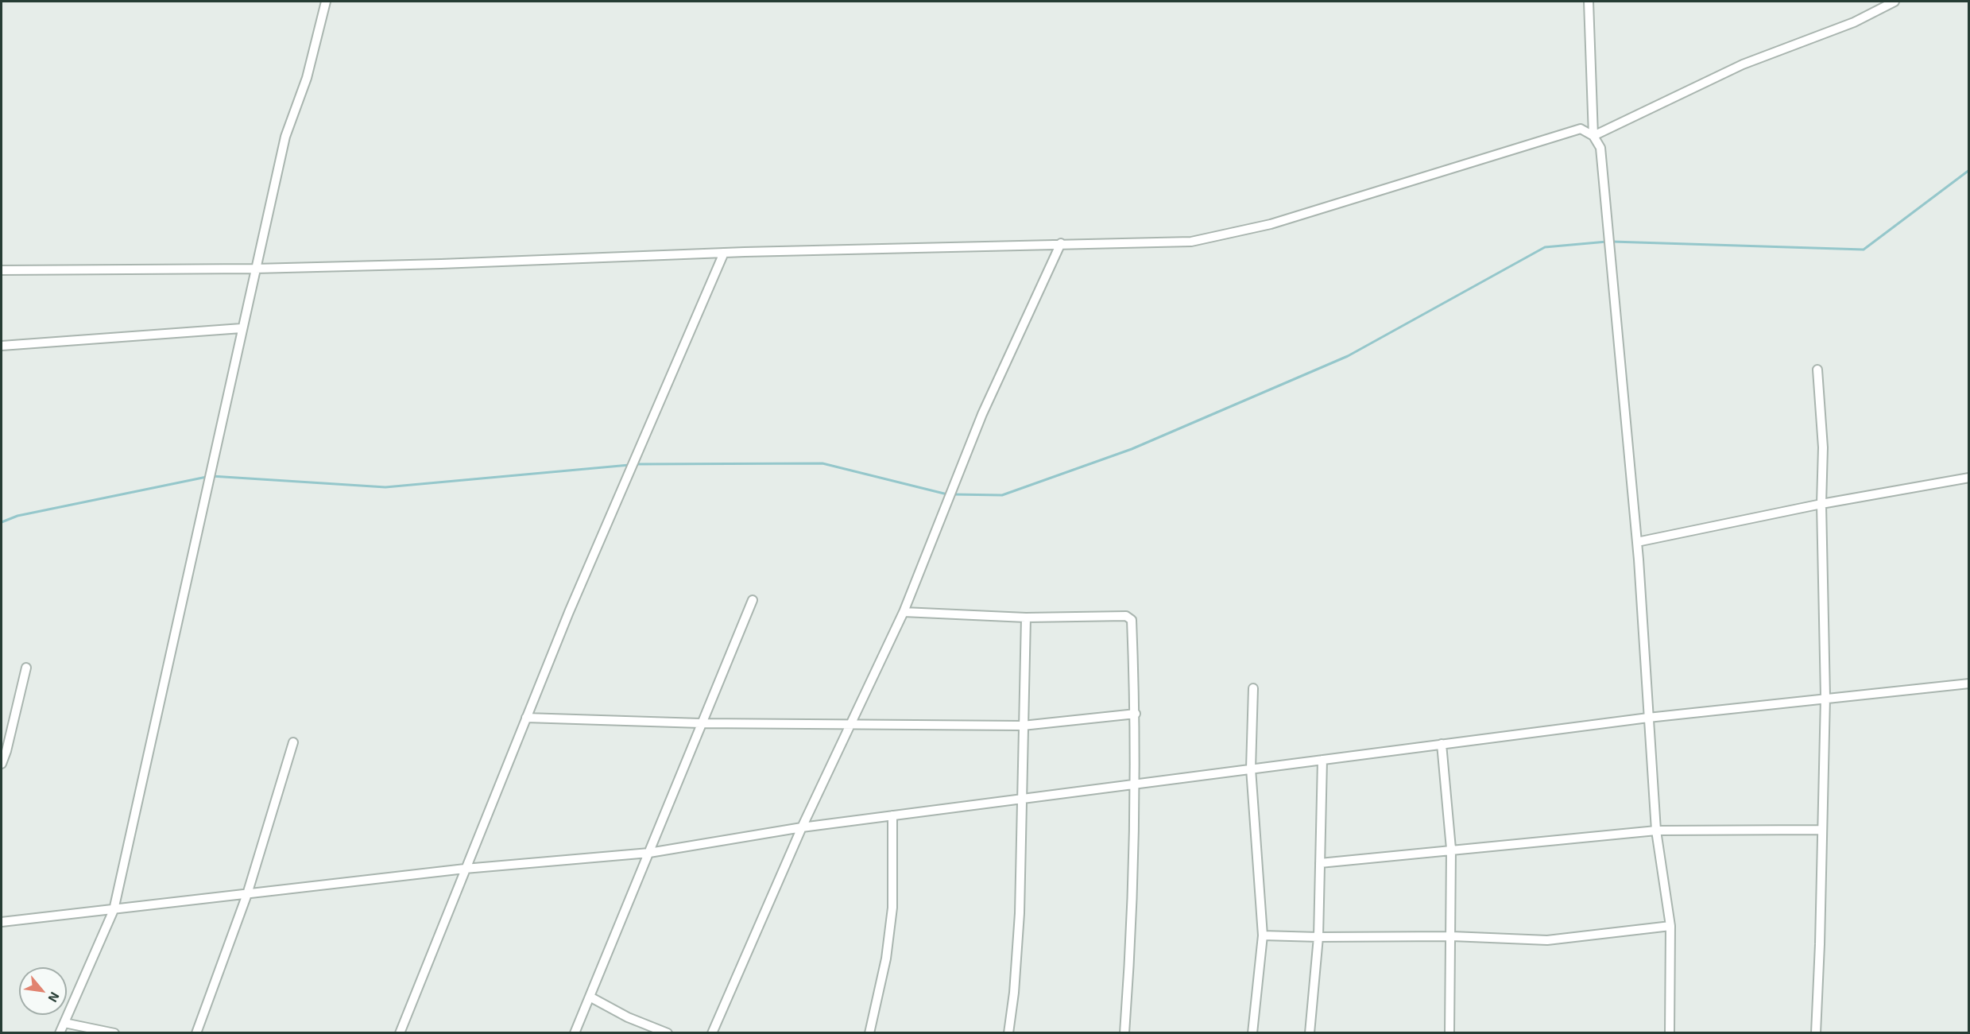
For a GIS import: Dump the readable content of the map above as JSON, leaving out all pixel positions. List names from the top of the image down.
{
  "north": "bottom right"
}
